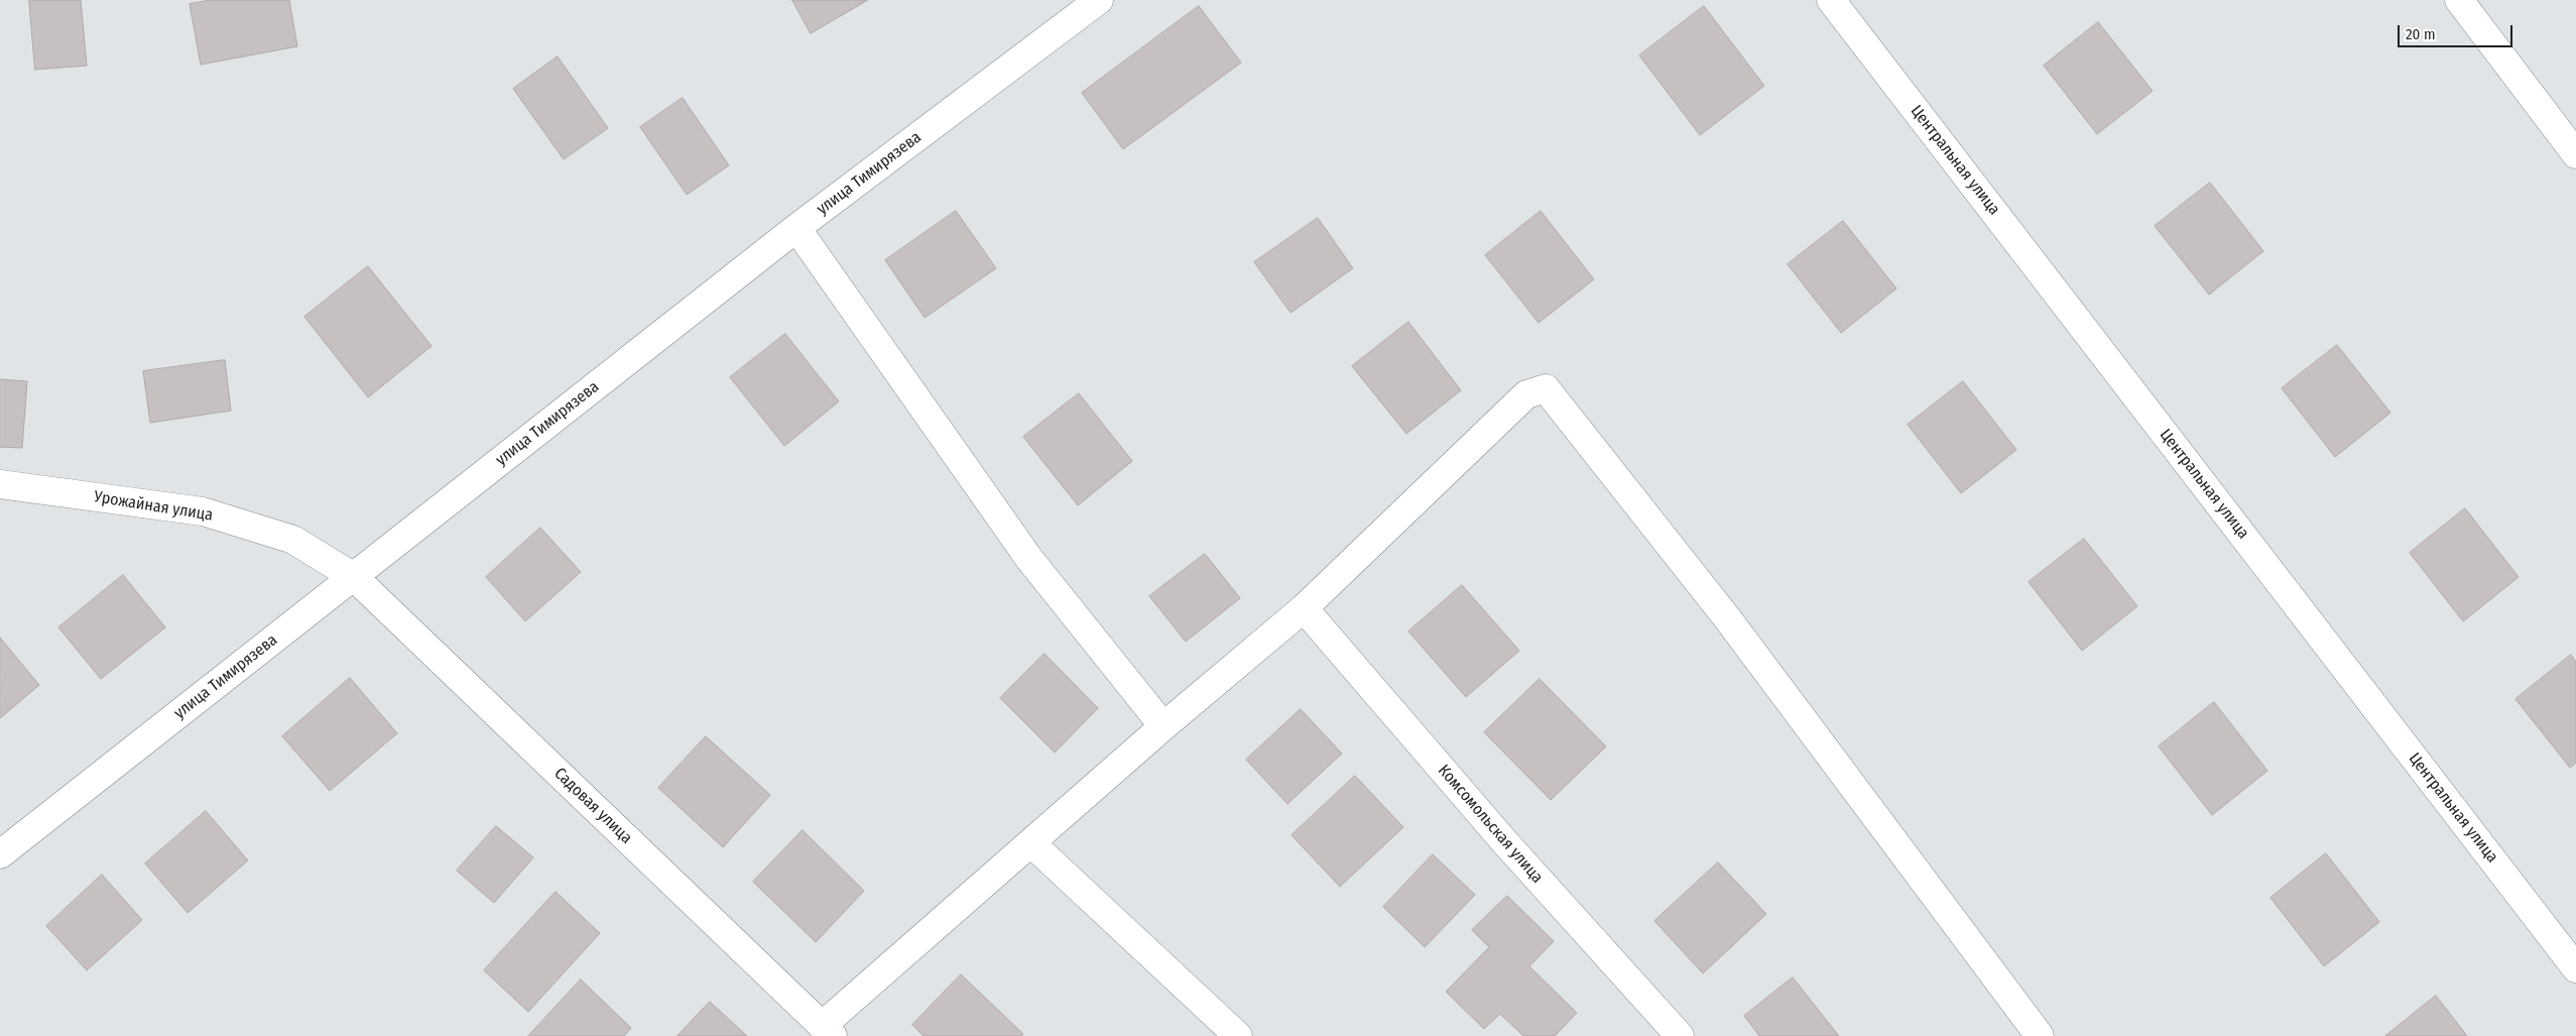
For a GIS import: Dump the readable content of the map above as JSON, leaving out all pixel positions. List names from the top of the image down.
{
  "streets": {
    "street": [
      "Центральная улица",
      "улица Тимирязева",
      "Урожайная улица",
      "Садовая улица",
      "Комсомольская улица"
    ]
  },
  "crossings": [
    ["улица Тимирязева", "Урожайная улица"],
    ["улица Тимирязева", "Садовая улица"],
    ["Урожайная улица", "Садовая улица"]
  ],
  "scale_bar": "20 m"
}
